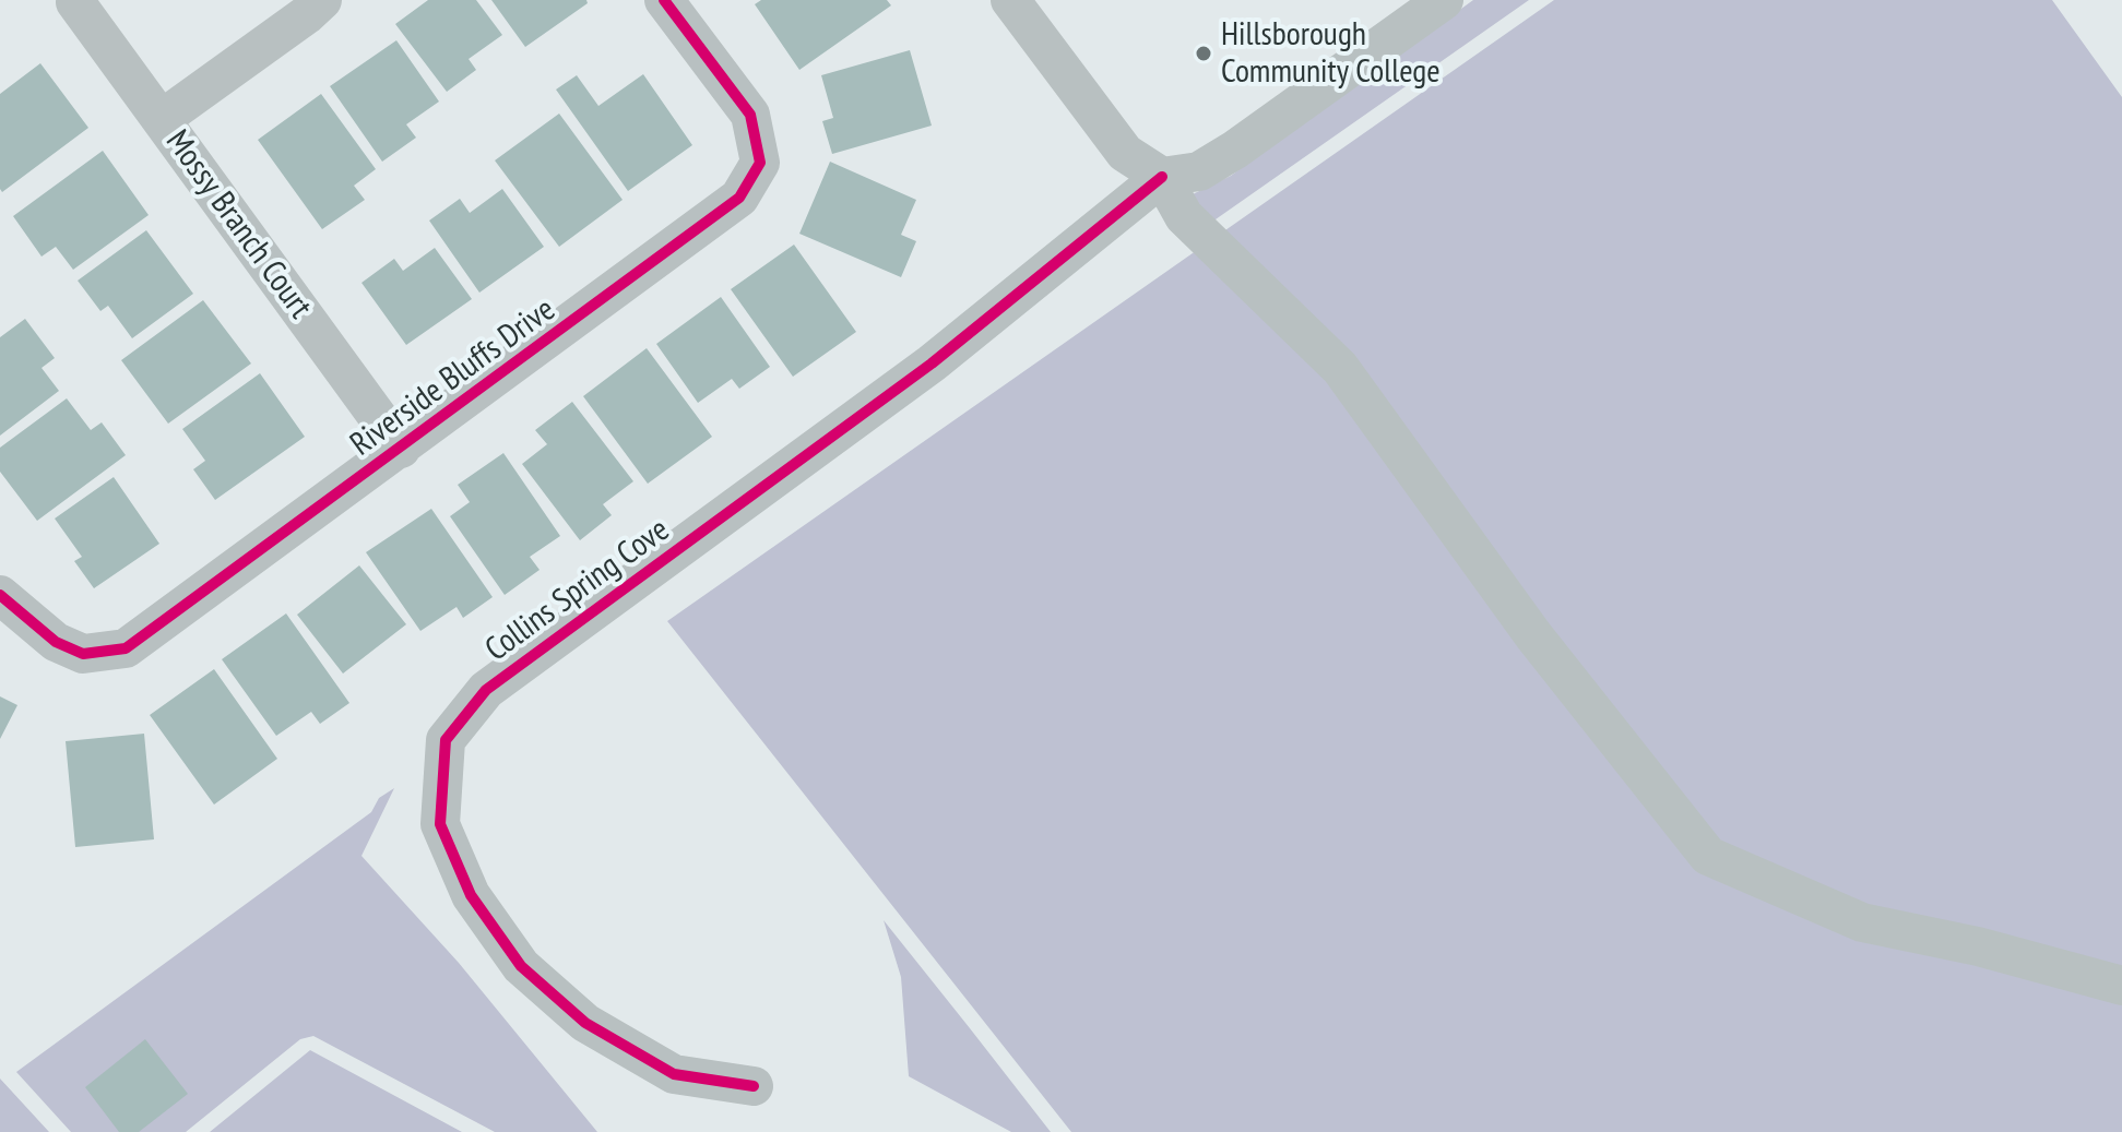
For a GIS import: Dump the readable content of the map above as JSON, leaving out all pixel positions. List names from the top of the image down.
{
  "streets": {
    "street": ["Mossy Branch Court", "Riverside Bluffs Drive", "Collins Spring Cove"]
  },
  "crossings": [
    ["Mossy Branch Court", "Riverside Bluffs Drive"]
  ],
  "places": ["Hillsborough Community College"]
}
